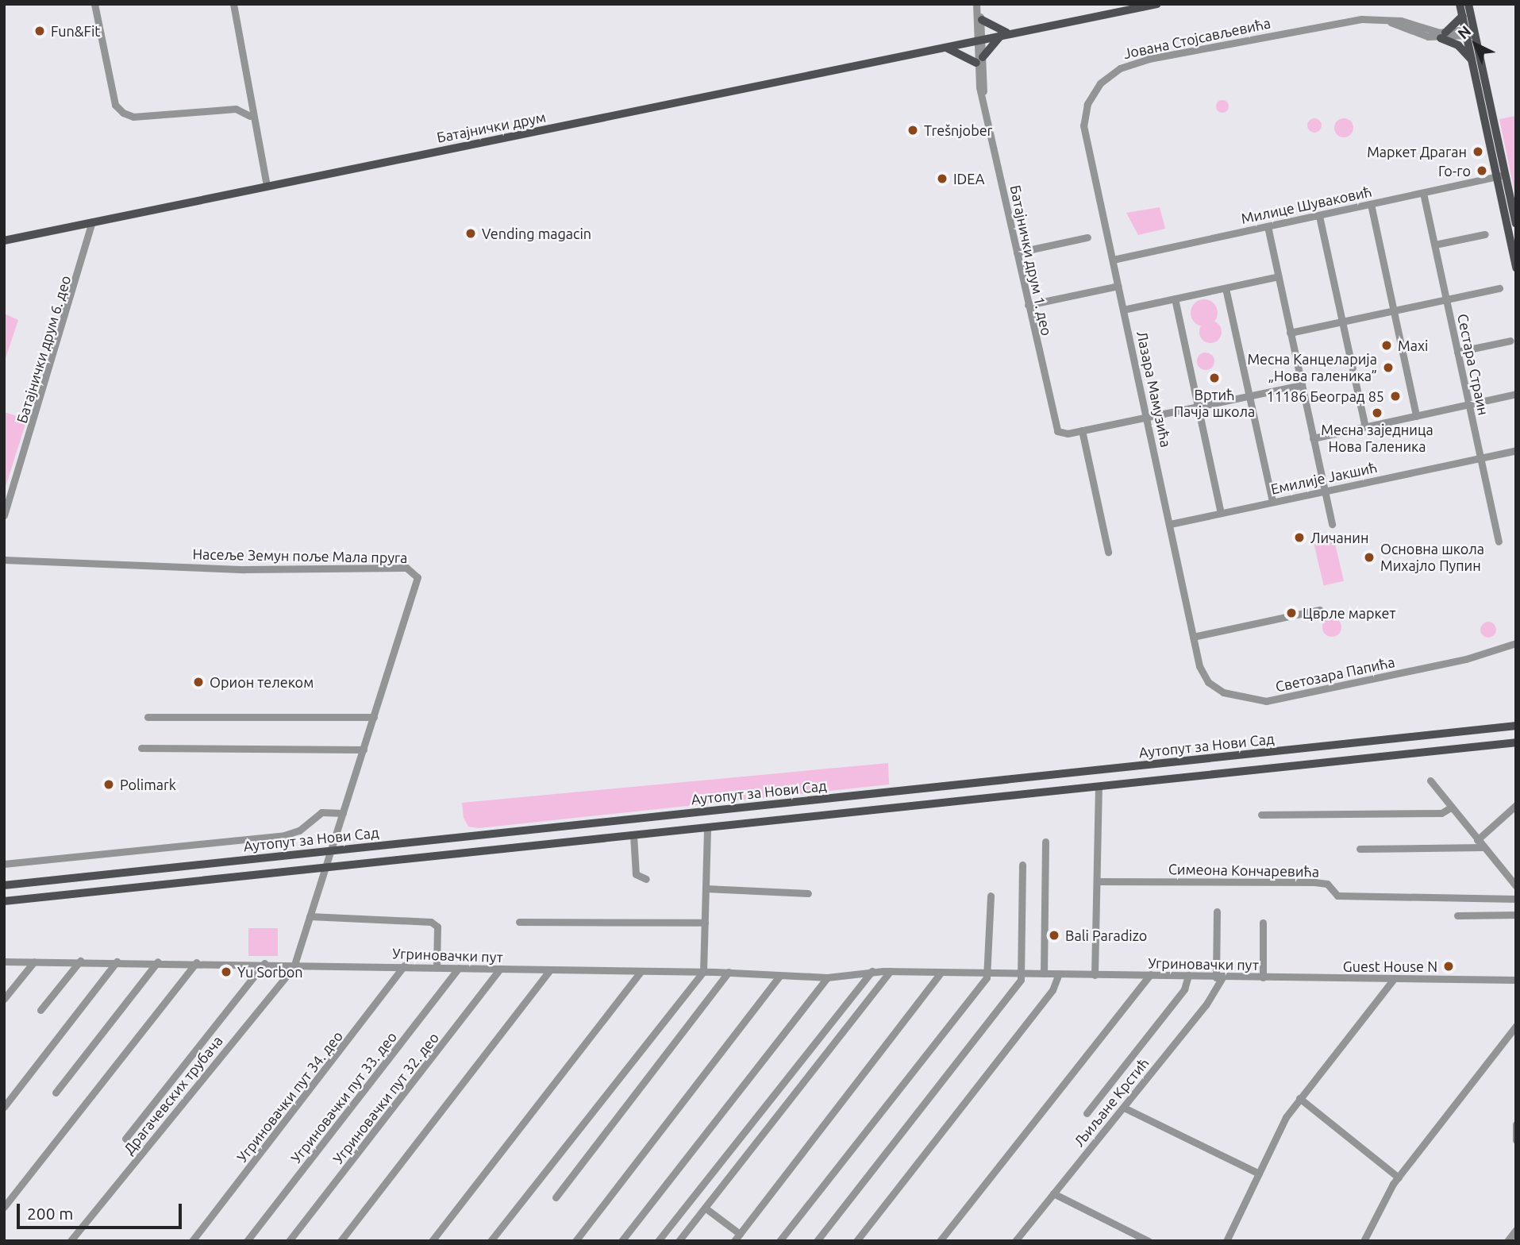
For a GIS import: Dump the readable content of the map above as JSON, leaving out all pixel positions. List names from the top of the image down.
{
  "streets": {
    "main road": ["Батајнички друм", "Аутопут за Нови Сад"],
    "street": [
      "Јована Стојсављевића",
      "Милице Шуваковић",
      "Батајнички друм 1. део",
      "Батајнички друм 6. део",
      "Сестара Страин",
      "Лазара Мамузића",
      "Емилије Јакшић",
      "Насеље Земун поље Мала пруга",
      "Светозара Папића",
      "Симеона Кончаревића",
      "Угриновачки пут",
      "Драгачевских трубача",
      "Угриновачки пут 34. део",
      "Угриновачки пут 33. део",
      "Угриновачки пут 32. део",
      "Љиљане Крстић"
    ]
  },
  "crossings": [
    ["Јована Стојсављевића", "Милице Шуваковић"],
    ["Јована Стојсављевића", "Лазара Мамузића"],
    ["Батајнички друм", "Батајнички друм 1. део"],
    ["Батајнички друм", "Батајнички друм 6. део"],
    ["Милице Шуваковић", "Сестара Страин"],
    ["Милице Шуваковић", "Лазара Мамузића"],
    ["Сестара Страин", "Емилије Јакшић"],
    ["Лазара Мамузића", "Емилије Јакшић"],
    ["Лазара Мамузића", "Светозара Папића"],
    ["Емилије Јакшић", "Светозара Папића"],
    ["Насеље Земун поље Мала пруга", "Аутопут за Нови Сад"],
    ["Насеље Земун поље Мала пруга", "Угриновачки пут"],
    ["Насеље Земун поље Мала пруга", "Драгачевских трубача"],
    ["Угриновачки пут", "Драгачевских трубача"],
    ["Угриновачки пут", "Угриновачки пут 34. део"],
    ["Угриновачки пут", "Угриновачки пут 33. део"],
    ["Угриновачки пут", "Угриновачки пут 32. део"],
    ["Угриновачки пут", "Љиљане Крстић"]
  ],
  "places": [
    "Fun&Fit",
    "Trešnjober",
    "Маркет Драган",
    "Го-го",
    "IDEA",
    "Vending magacin",
    "Maxi",
    "Месна Канцеларија „Нова галеника”",
    "Вртић Пачја школа",
    "11186 Београд 85",
    "Месна заједница Нова Галеника",
    "Личанин",
    "Основна школа Михајло Пупин",
    "Цврле маркет",
    "Орион телеком",
    "Polimark",
    "Bali Paradizo",
    "Guest House N",
    "Yu Sorbon"
  ],
  "scale_bar": "200 m",
  "north": "top left"
}
